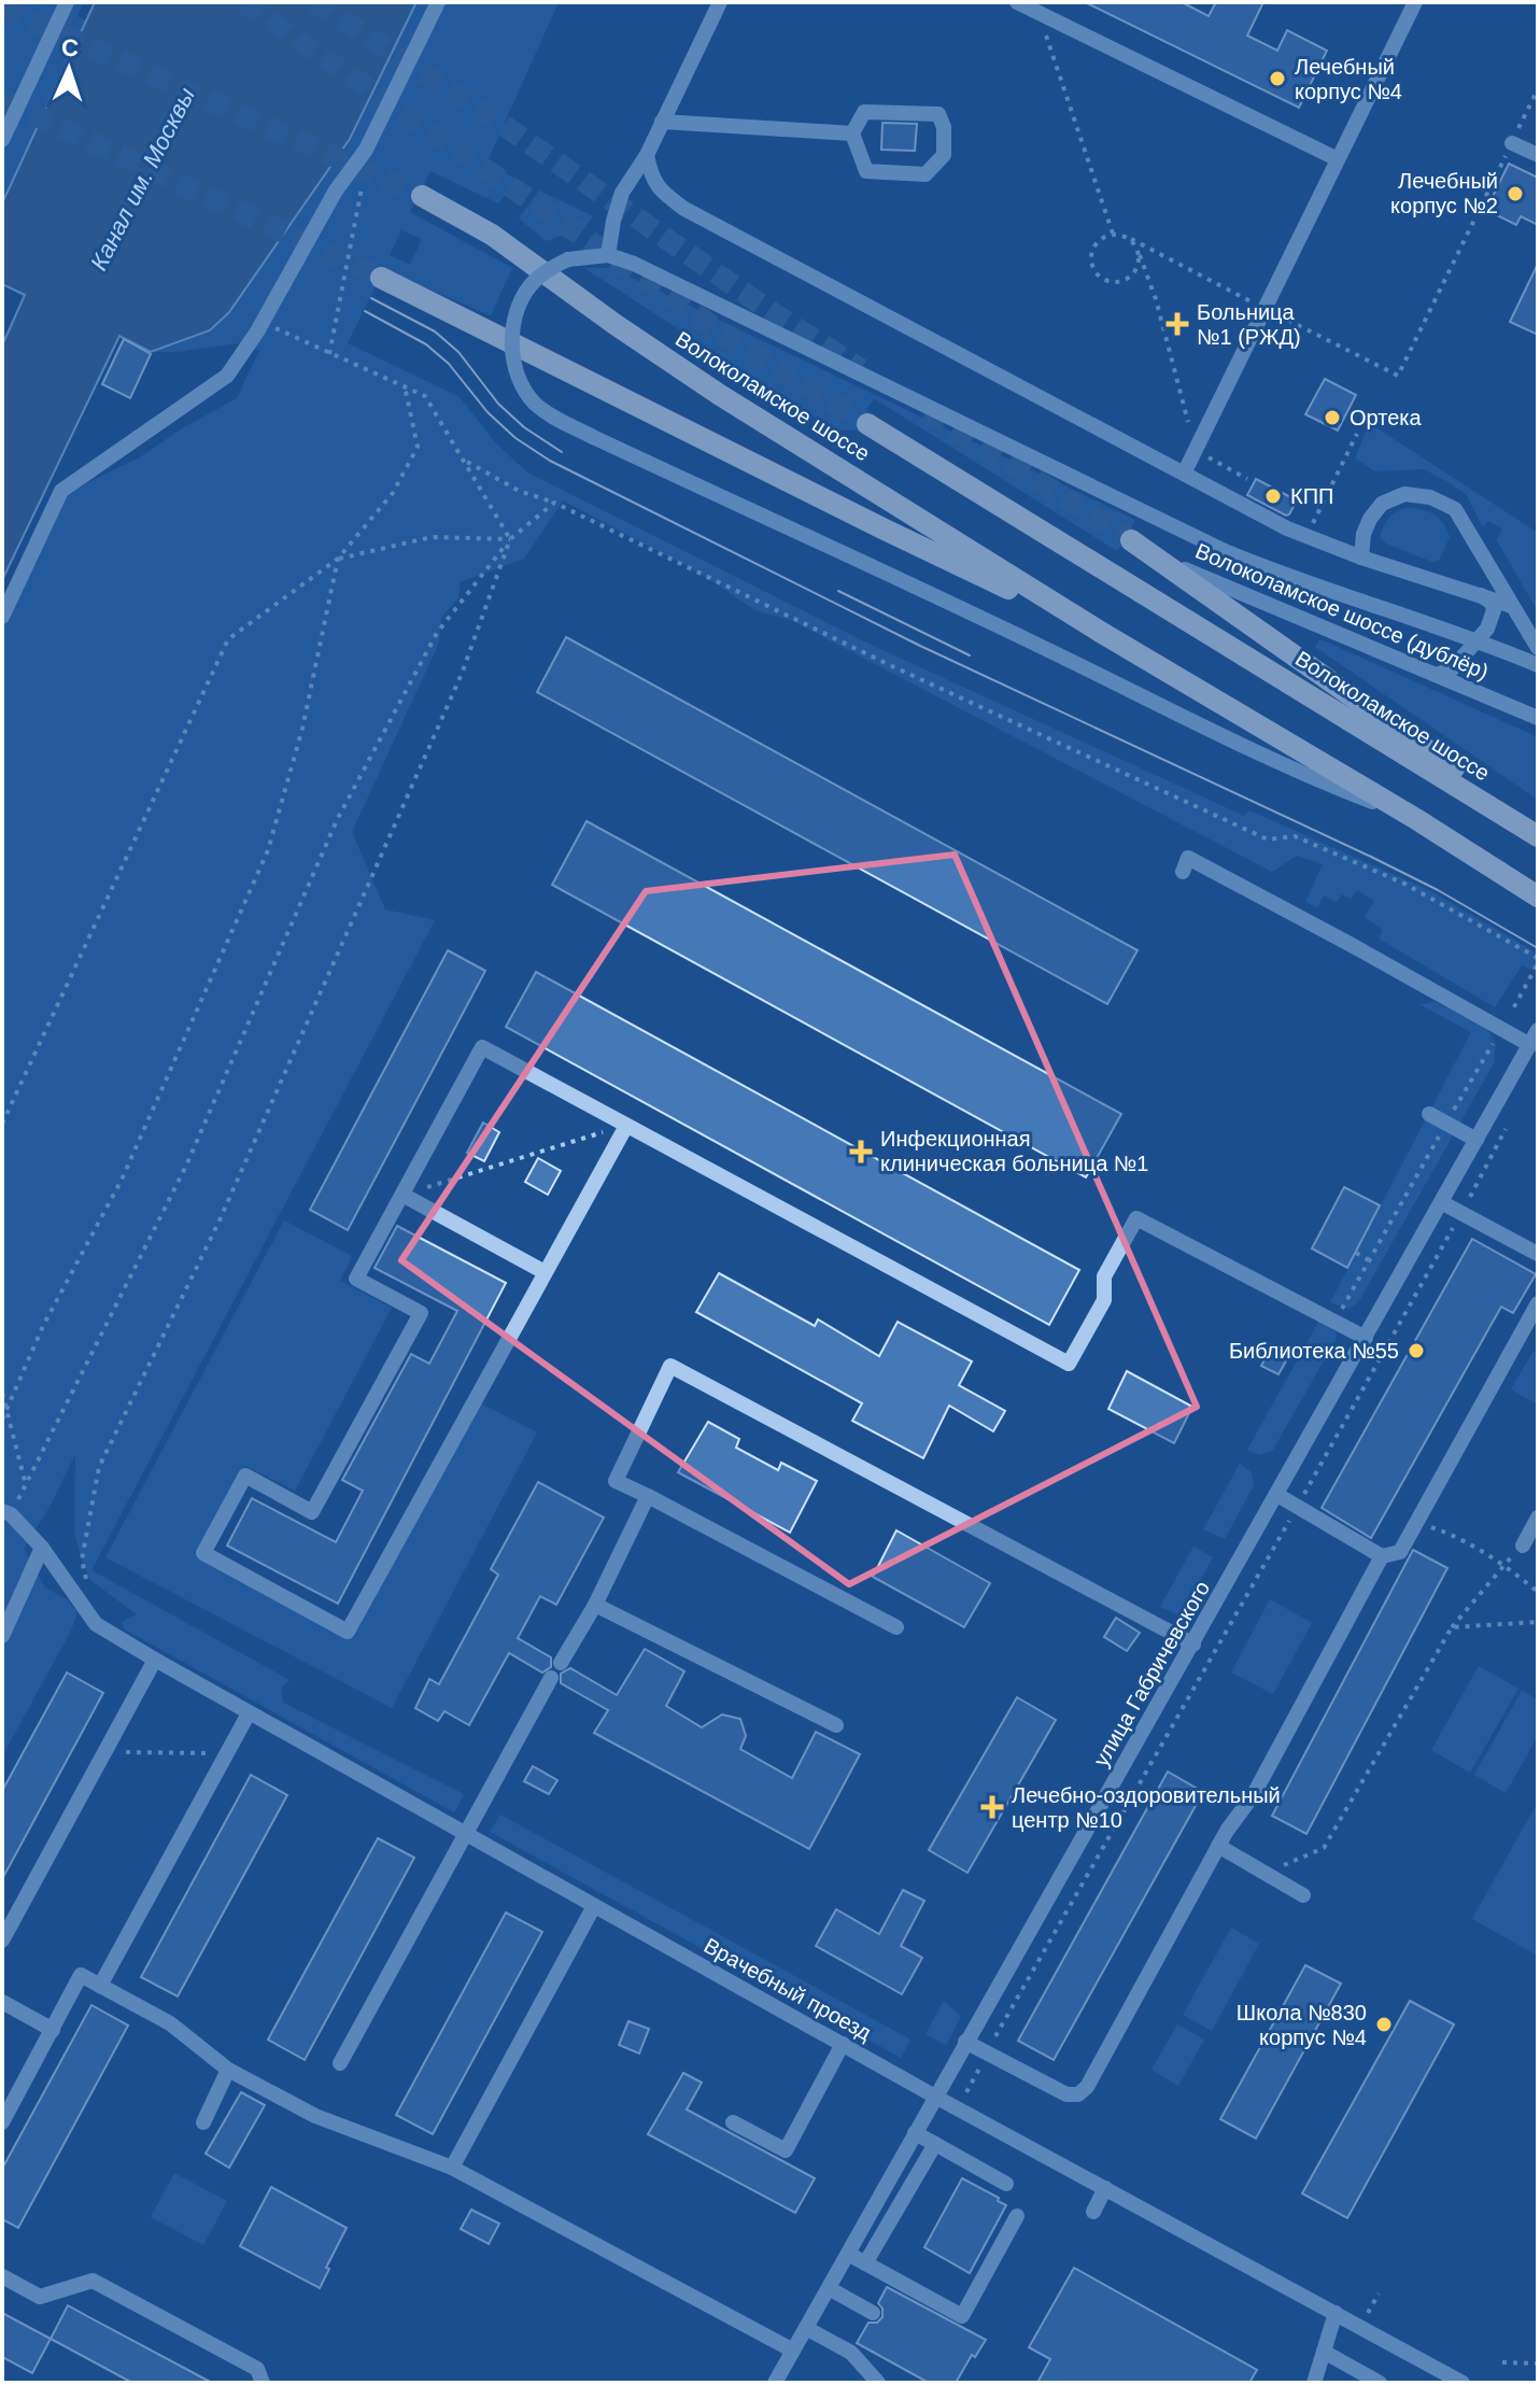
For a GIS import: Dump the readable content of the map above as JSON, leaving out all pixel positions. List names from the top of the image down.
{
  "streets": {
    "main road": ["Волоколамское шоссе"],
    "street": ["Волоколамское шоссе (дублёр)", "улица Габричевского", "Врачебный проезд"]
  },
  "crossings": [
    ["улица Габричевского", "Врачебный проезд"]
  ],
  "water": ["Канал им. Москвы"],
  "places": {
    "other": [
      "Лечебный корпус №4",
      "Лечебный корпус №2",
      "Ортека",
      "КПП",
      "Библиотека №55",
      "Школа №830 корпус №4"
    ],
    "health": ["Больница №1 (РЖД)", "Инфекционная клиническая больница №1", "Лечебно-оздоровительный центр №10"]
  },
  "north": "top"
}
